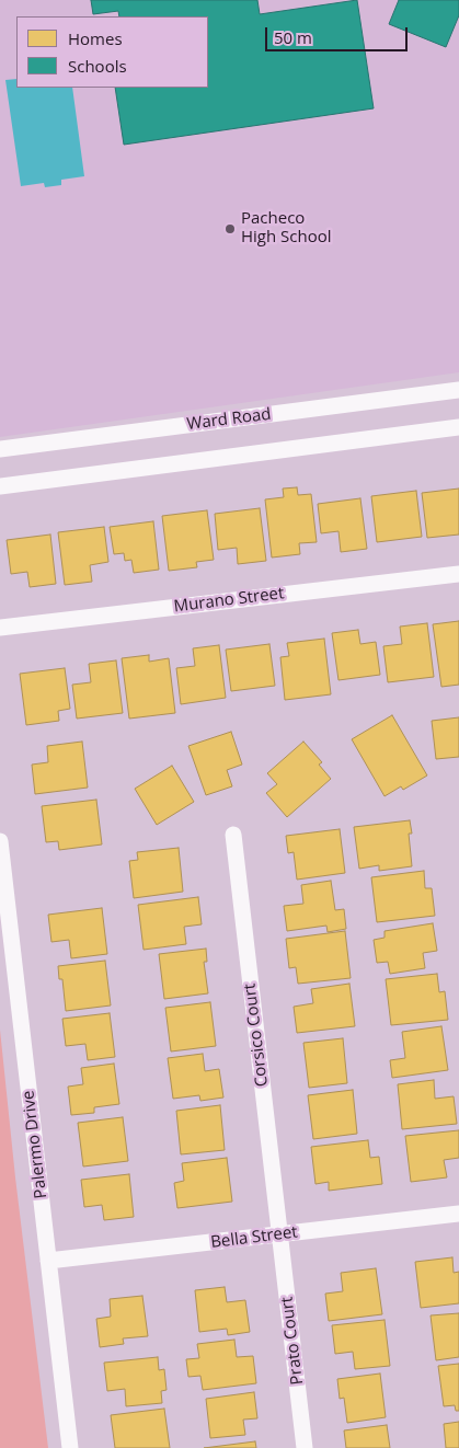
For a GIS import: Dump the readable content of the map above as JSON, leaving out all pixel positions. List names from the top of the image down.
{
  "streets": {
    "street": [
      "Ward Road",
      "Murano Street",
      "Corsico Court",
      "Palermo Drive",
      "Bella Street",
      "Prato Court"
    ]
  },
  "crossings": [
    ["Corsico Court", "Bella Street"],
    ["Corsico Court", "Prato Court"],
    ["Palermo Drive", "Bella Street"],
    ["Bella Street", "Prato Court"]
  ],
  "places": ["Pacheco High School"],
  "legend": ["Homes", "Schools"],
  "scale_bar": "50 m"
}
